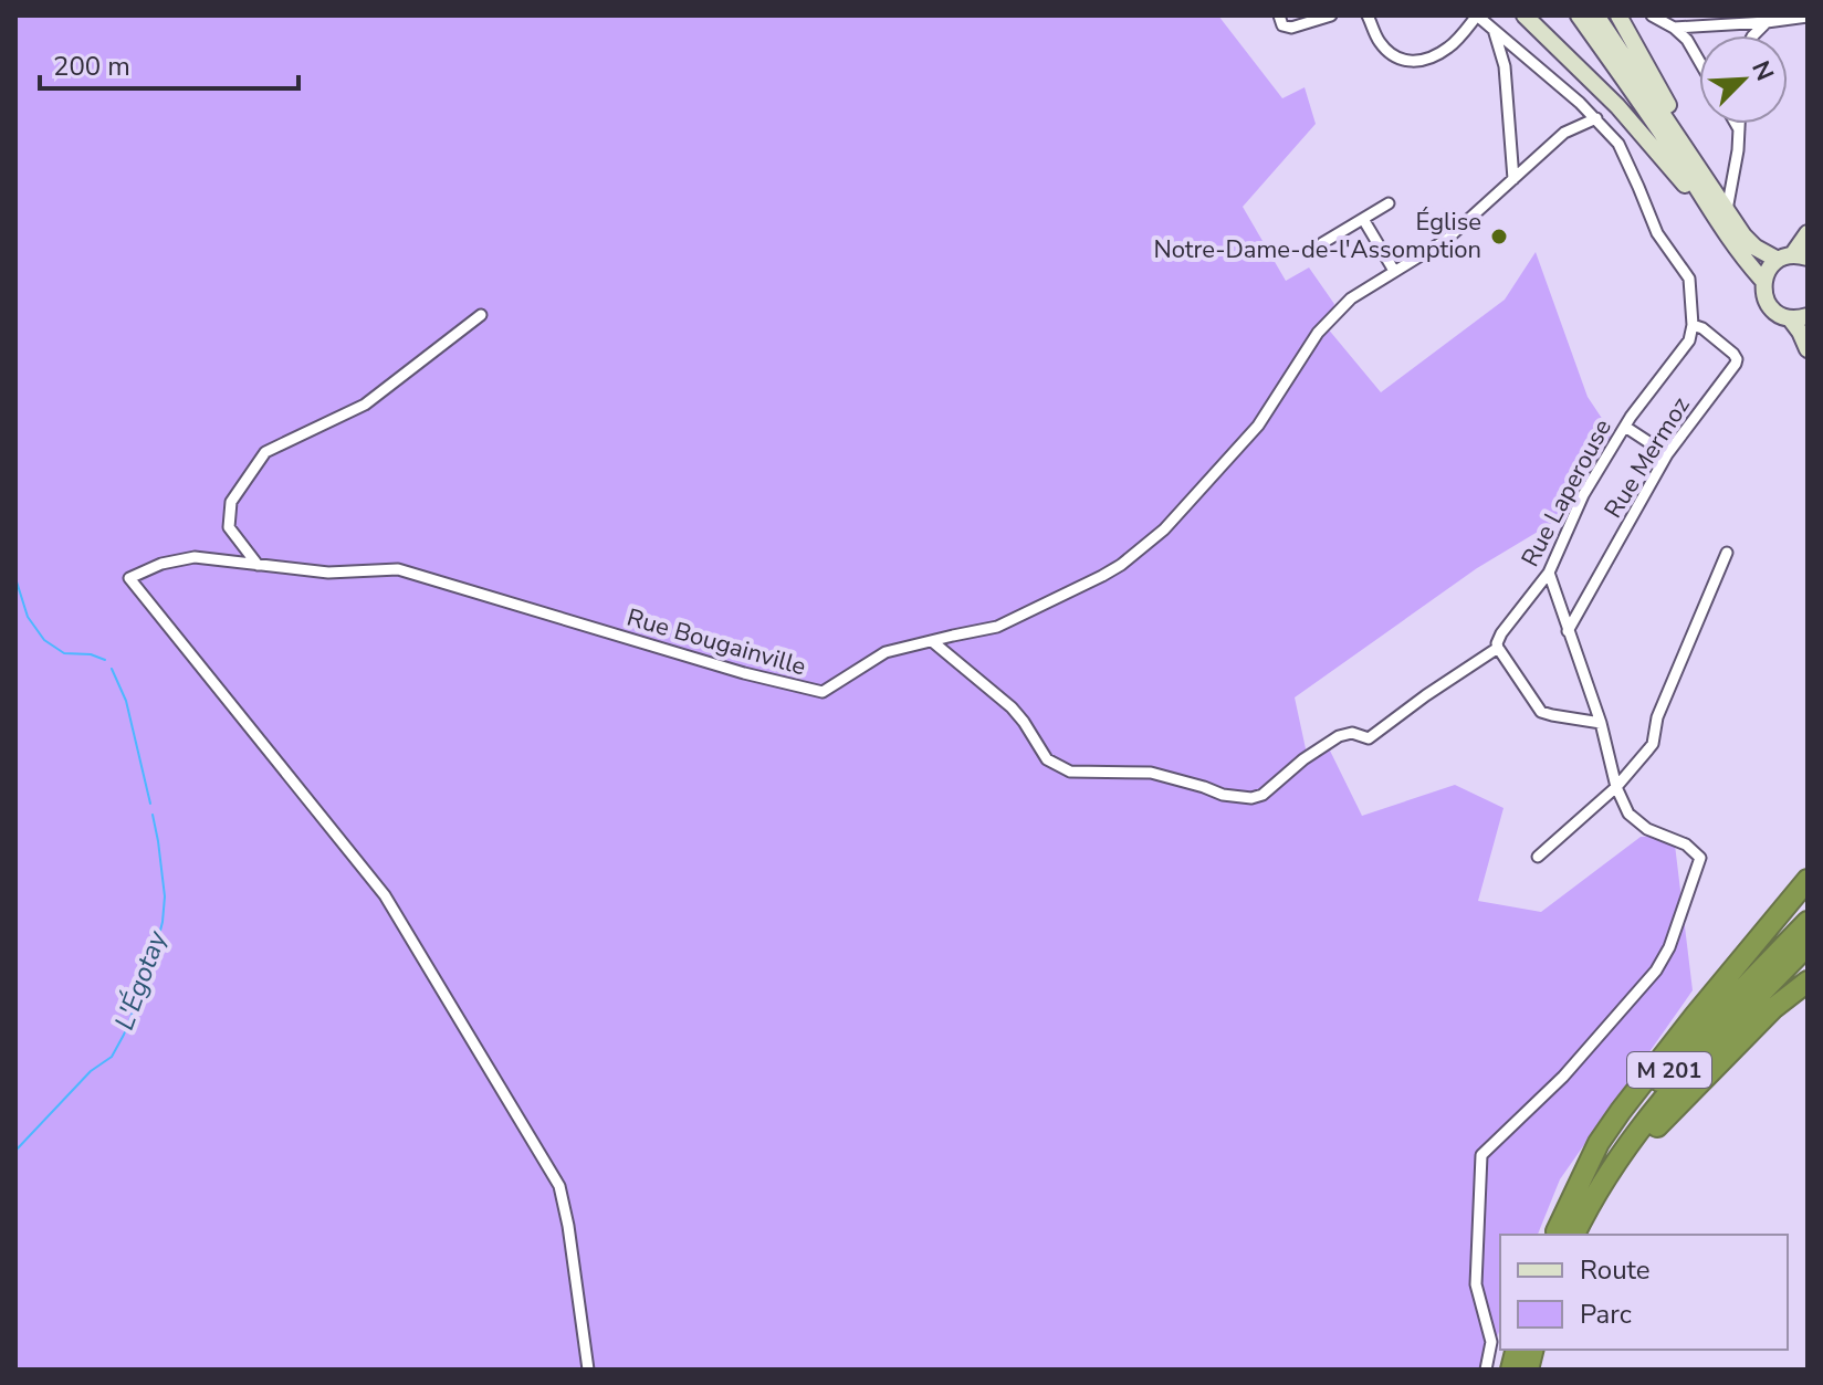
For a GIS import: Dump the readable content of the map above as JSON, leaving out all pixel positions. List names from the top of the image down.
{
  "streets": {
    "highway": ["M 201"],
    "street": ["Rue Mermoz", "Rue Laperouse", "Rue Bougainville"]
  },
  "crossings": [
    ["Rue Mermoz", "Rue Laperouse"],
    ["Rue Laperouse", "Rue Bougainville"]
  ],
  "water": ["L'Égotay"],
  "places": ["Église Notre-Dame-de-l'Assomption"],
  "legend": ["Route", "Parc"],
  "scale_bar": "200 m",
  "north": "top right"
}
